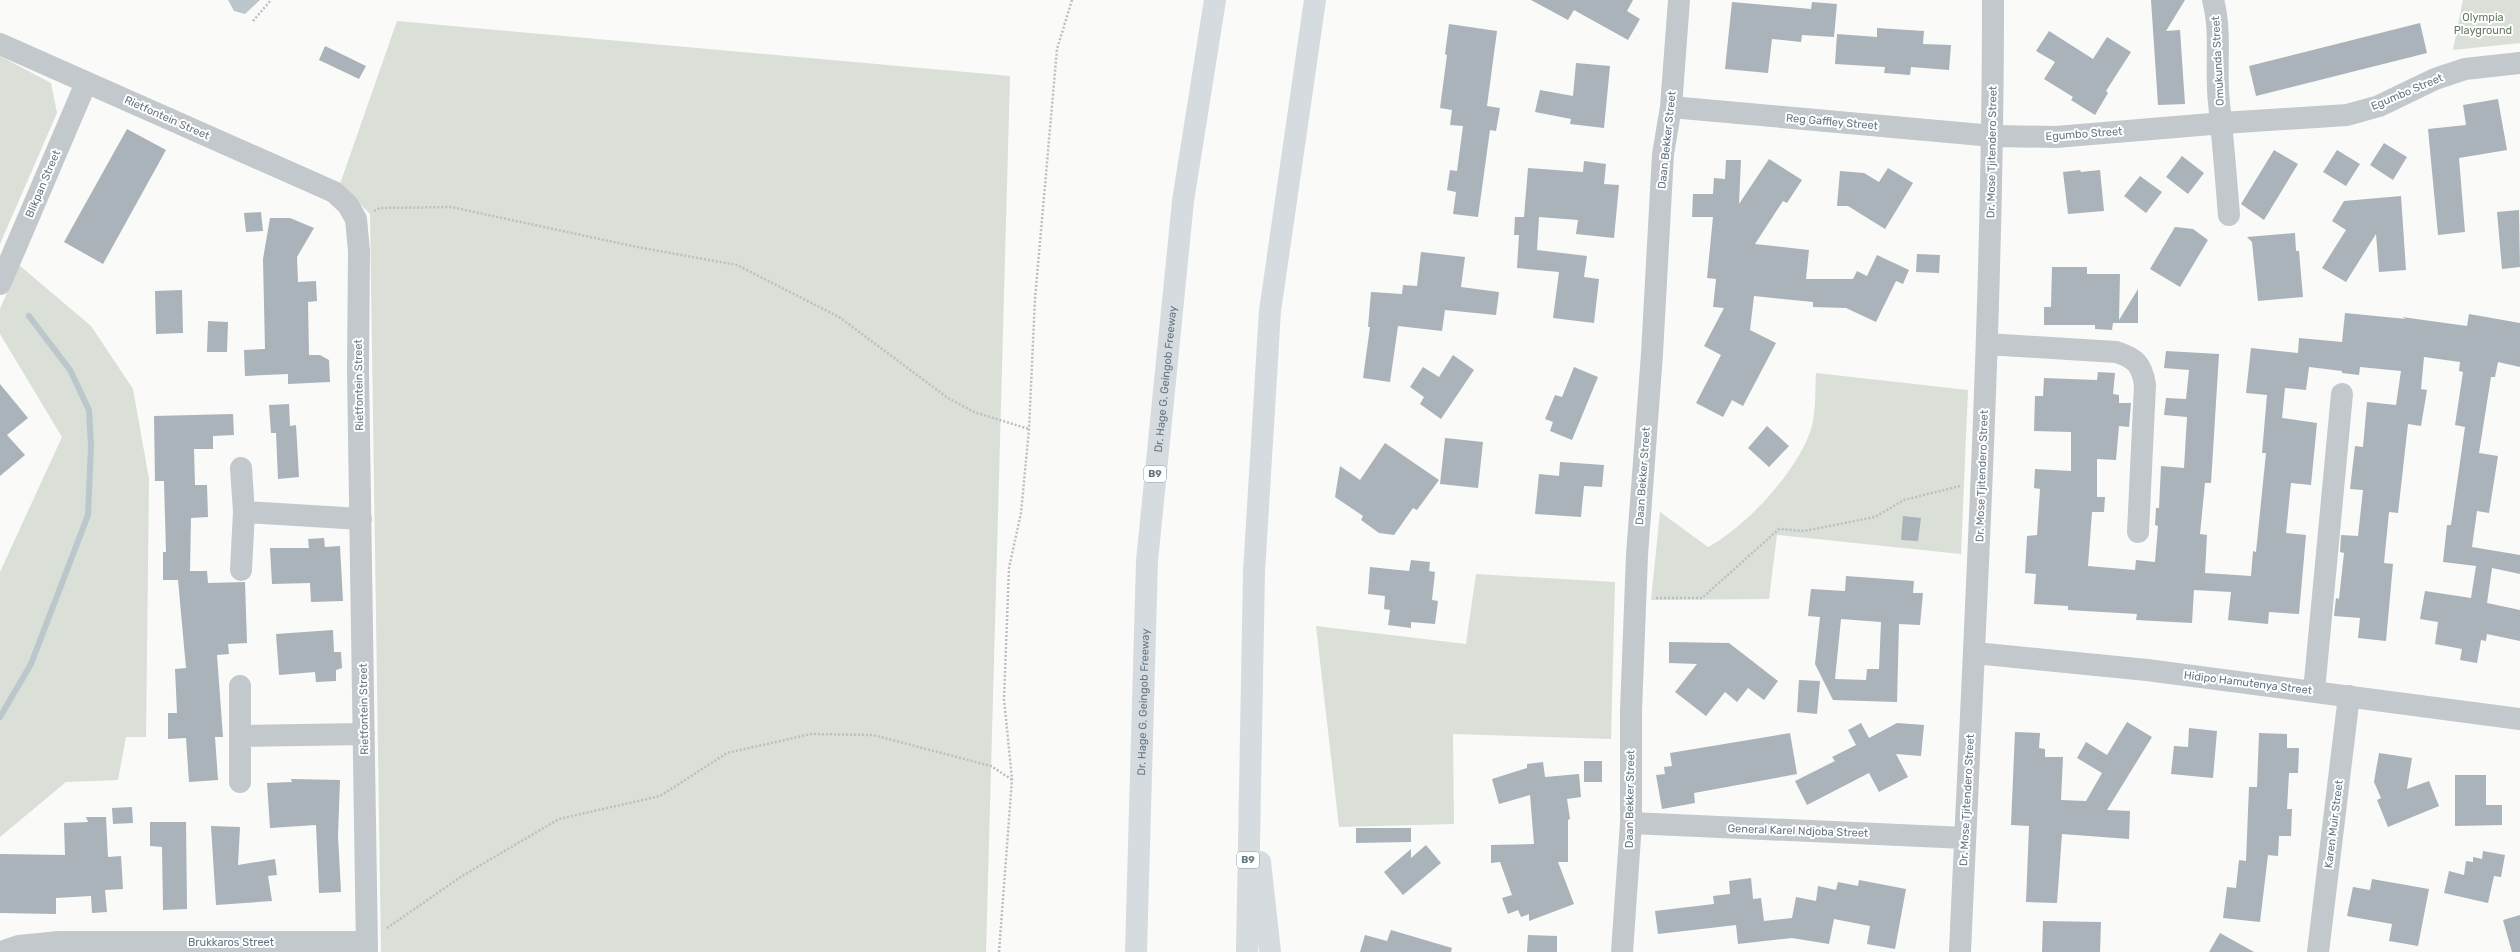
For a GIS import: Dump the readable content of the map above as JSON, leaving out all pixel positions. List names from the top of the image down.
{
  "streets": {
    "highway": ["Dr. Hage G. Geingob Freeway", "B9"],
    "street": [
      "Omukunda Street",
      "Egumbo Street",
      "Rietfontein Street",
      "Reg Gaffley Street",
      "Daan Bekker Street",
      "Dr. Mose Tjitendero Street",
      "Blikpan Street",
      "Hidipo Hamutenya Street",
      "Karen Muir Street",
      "General Karel Ndjoba Street",
      "Brukkaros Street"
    ]
  },
  "crossings": [
    ["Omukunda Street", "Egumbo Street"],
    ["Egumbo Street", "Reg Gaffley Street"],
    ["Egumbo Street", "Dr. Mose Tjitendero Street"],
    ["Rietfontein Street", "Blikpan Street"],
    ["Rietfontein Street", "Brukkaros Street"],
    ["Reg Gaffley Street", "Daan Bekker Street"],
    ["Reg Gaffley Street", "Dr. Mose Tjitendero Street"],
    ["Daan Bekker Street", "General Karel Ndjoba Street"],
    ["Dr. Mose Tjitendero Street", "Hidipo Hamutenya Street"],
    ["Dr. Mose Tjitendero Street", "General Karel Ndjoba Street"],
    ["Hidipo Hamutenya Street", "Karen Muir Street"]
  ],
  "parks": ["Olympia Playground"]
}
